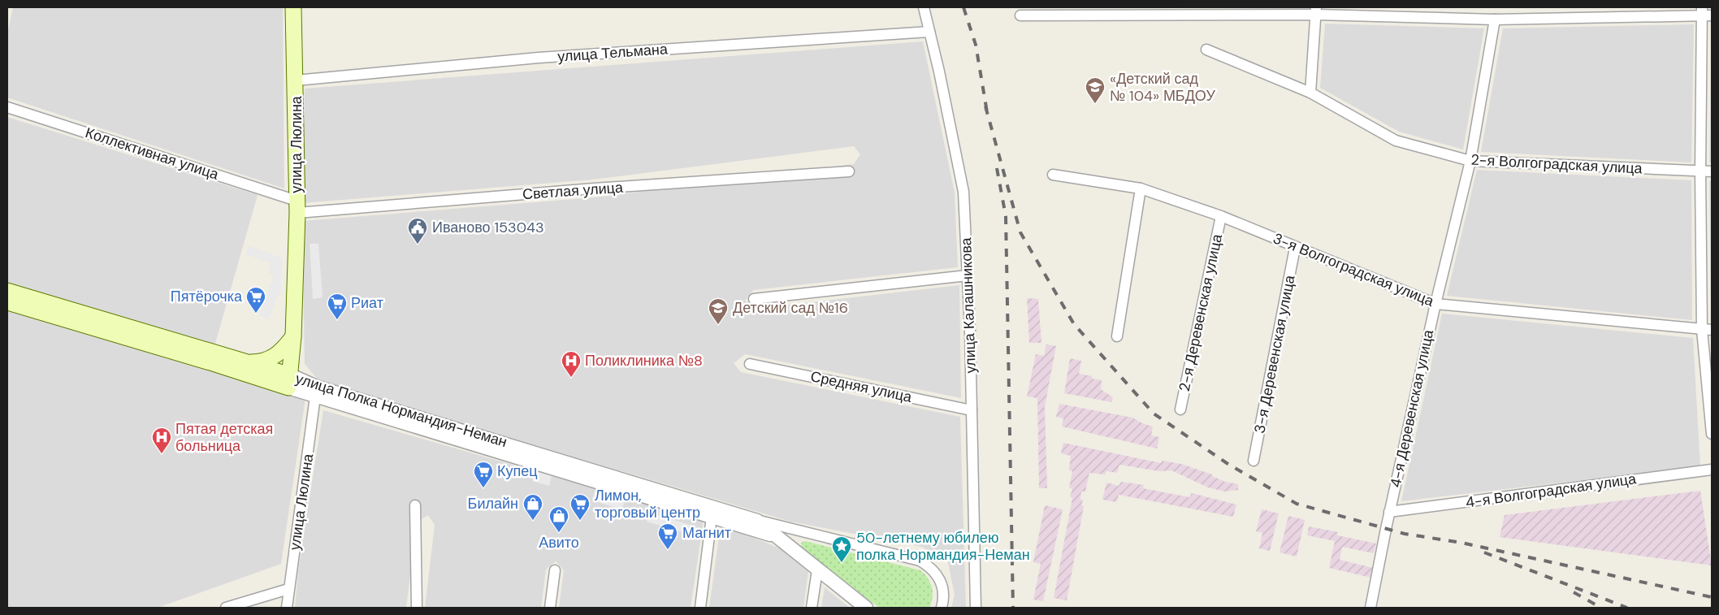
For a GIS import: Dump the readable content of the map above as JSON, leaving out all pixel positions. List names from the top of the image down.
{
  "streets": {
    "main road": ["улица Люлина", "улица Полка Нормандия-Неман"],
    "street": [
      "улица Тельмана",
      "Коллективная улица",
      "2-я Волгоградская улица",
      "Светлая улица",
      "3-я Волгоградская улица",
      "улица Калашникова",
      "2-я Деревенская улица",
      "3-я Деревенская улица",
      "Средняя улица",
      "4-я Деревенская улица",
      "4-я Волгоградская улица"
    ]
  },
  "crossings": [
    ["улица Тельмана", "улица Люлина"],
    ["улица Тельмана", "улица Калашникова"],
    ["улица Люлина", "Коллективная улица"],
    ["улица Люлина", "Светлая улица"],
    ["улица Люлина", "улица Полка Нормандия-Неман"],
    ["Коллективная улица", "Светлая улица"],
    ["2-я Волгоградская улица", "4-я Деревенская улица"],
    ["3-я Волгоградская улица", "2-я Деревенская улица"],
    ["3-я Волгоградская улица", "3-я Деревенская улица"],
    ["3-я Волгоградская улица", "4-я Деревенская улица"],
    ["улица Калашникова", "Средняя улица"],
    ["4-я Деревенская улица", "4-я Волгоградская улица"]
  ],
  "places": {
    "school or university": ["«Детский сад № 104» МБДОУ", "Детский сад №16"],
    "public building": ["Иваново 153043"],
    "supermarket": [
      "Пятёрочка",
      "Риат",
      "Купец",
      "Лимон, торговый центр",
      "Магнит"
    ],
    "hospital": ["Поликлиника №8", "Пятая детская больница"],
    "shop": ["Билайн", "Авито"],
    "place": ["50-летнему юбилею полка Нормандия-Неман"]
  }
}
